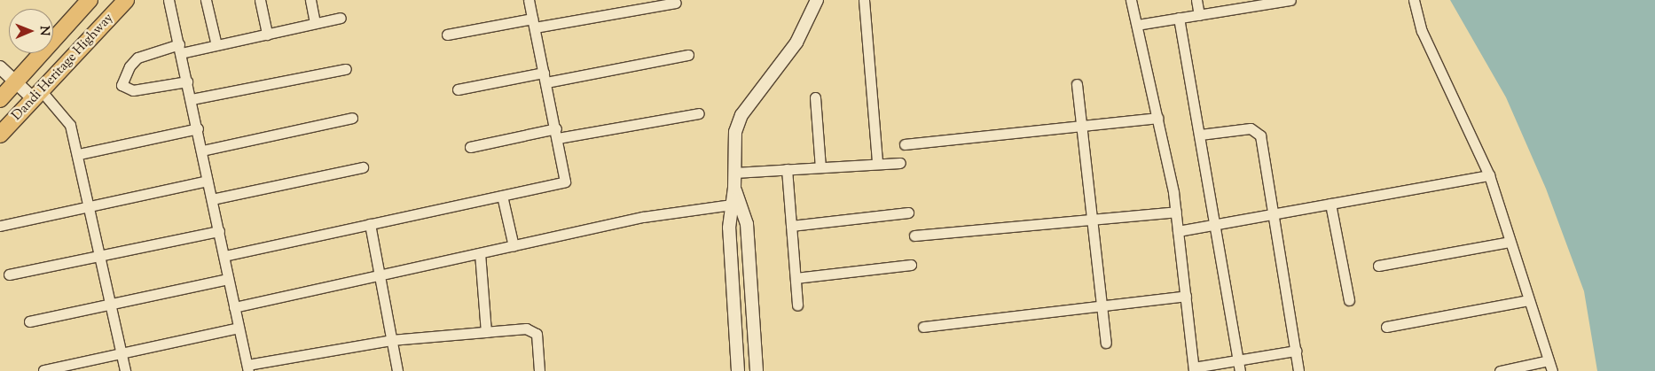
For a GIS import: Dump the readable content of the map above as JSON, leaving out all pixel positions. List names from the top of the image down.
{
  "streets": {
    "main road": ["Dandi Heritage Highway"]
  },
  "north": "right"
}
